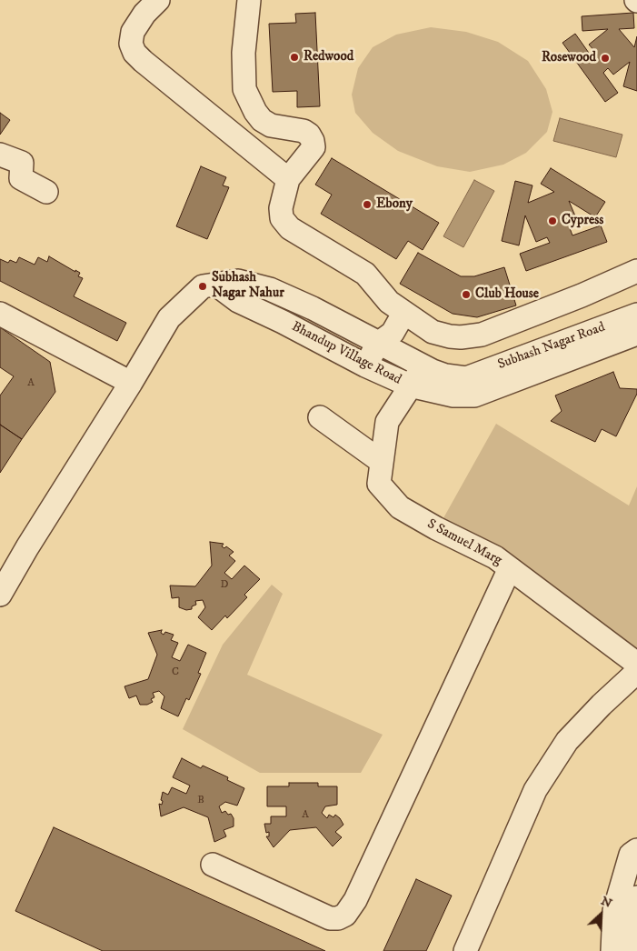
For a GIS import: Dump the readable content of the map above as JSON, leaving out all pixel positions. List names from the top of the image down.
{
  "streets": {
    "street": ["Subhash Nagar Road", "Bhandup Village Road", "S Samuel Marg"]
  },
  "crossings": [
    ["Subhash Nagar Road", "Bhandup Village Road"],
    ["Bhandup Village Road", "S Samuel Marg"]
  ],
  "places": [
    "Redwood",
    "Rosewood",
    "Ebony",
    "Cypress",
    "Subhash Nagar Nahur",
    "Club House"
  ],
  "house_numbers": [
    "A",
    "D",
    "C",
    "B",
    "A"
  ],
  "north": "top right"
}
